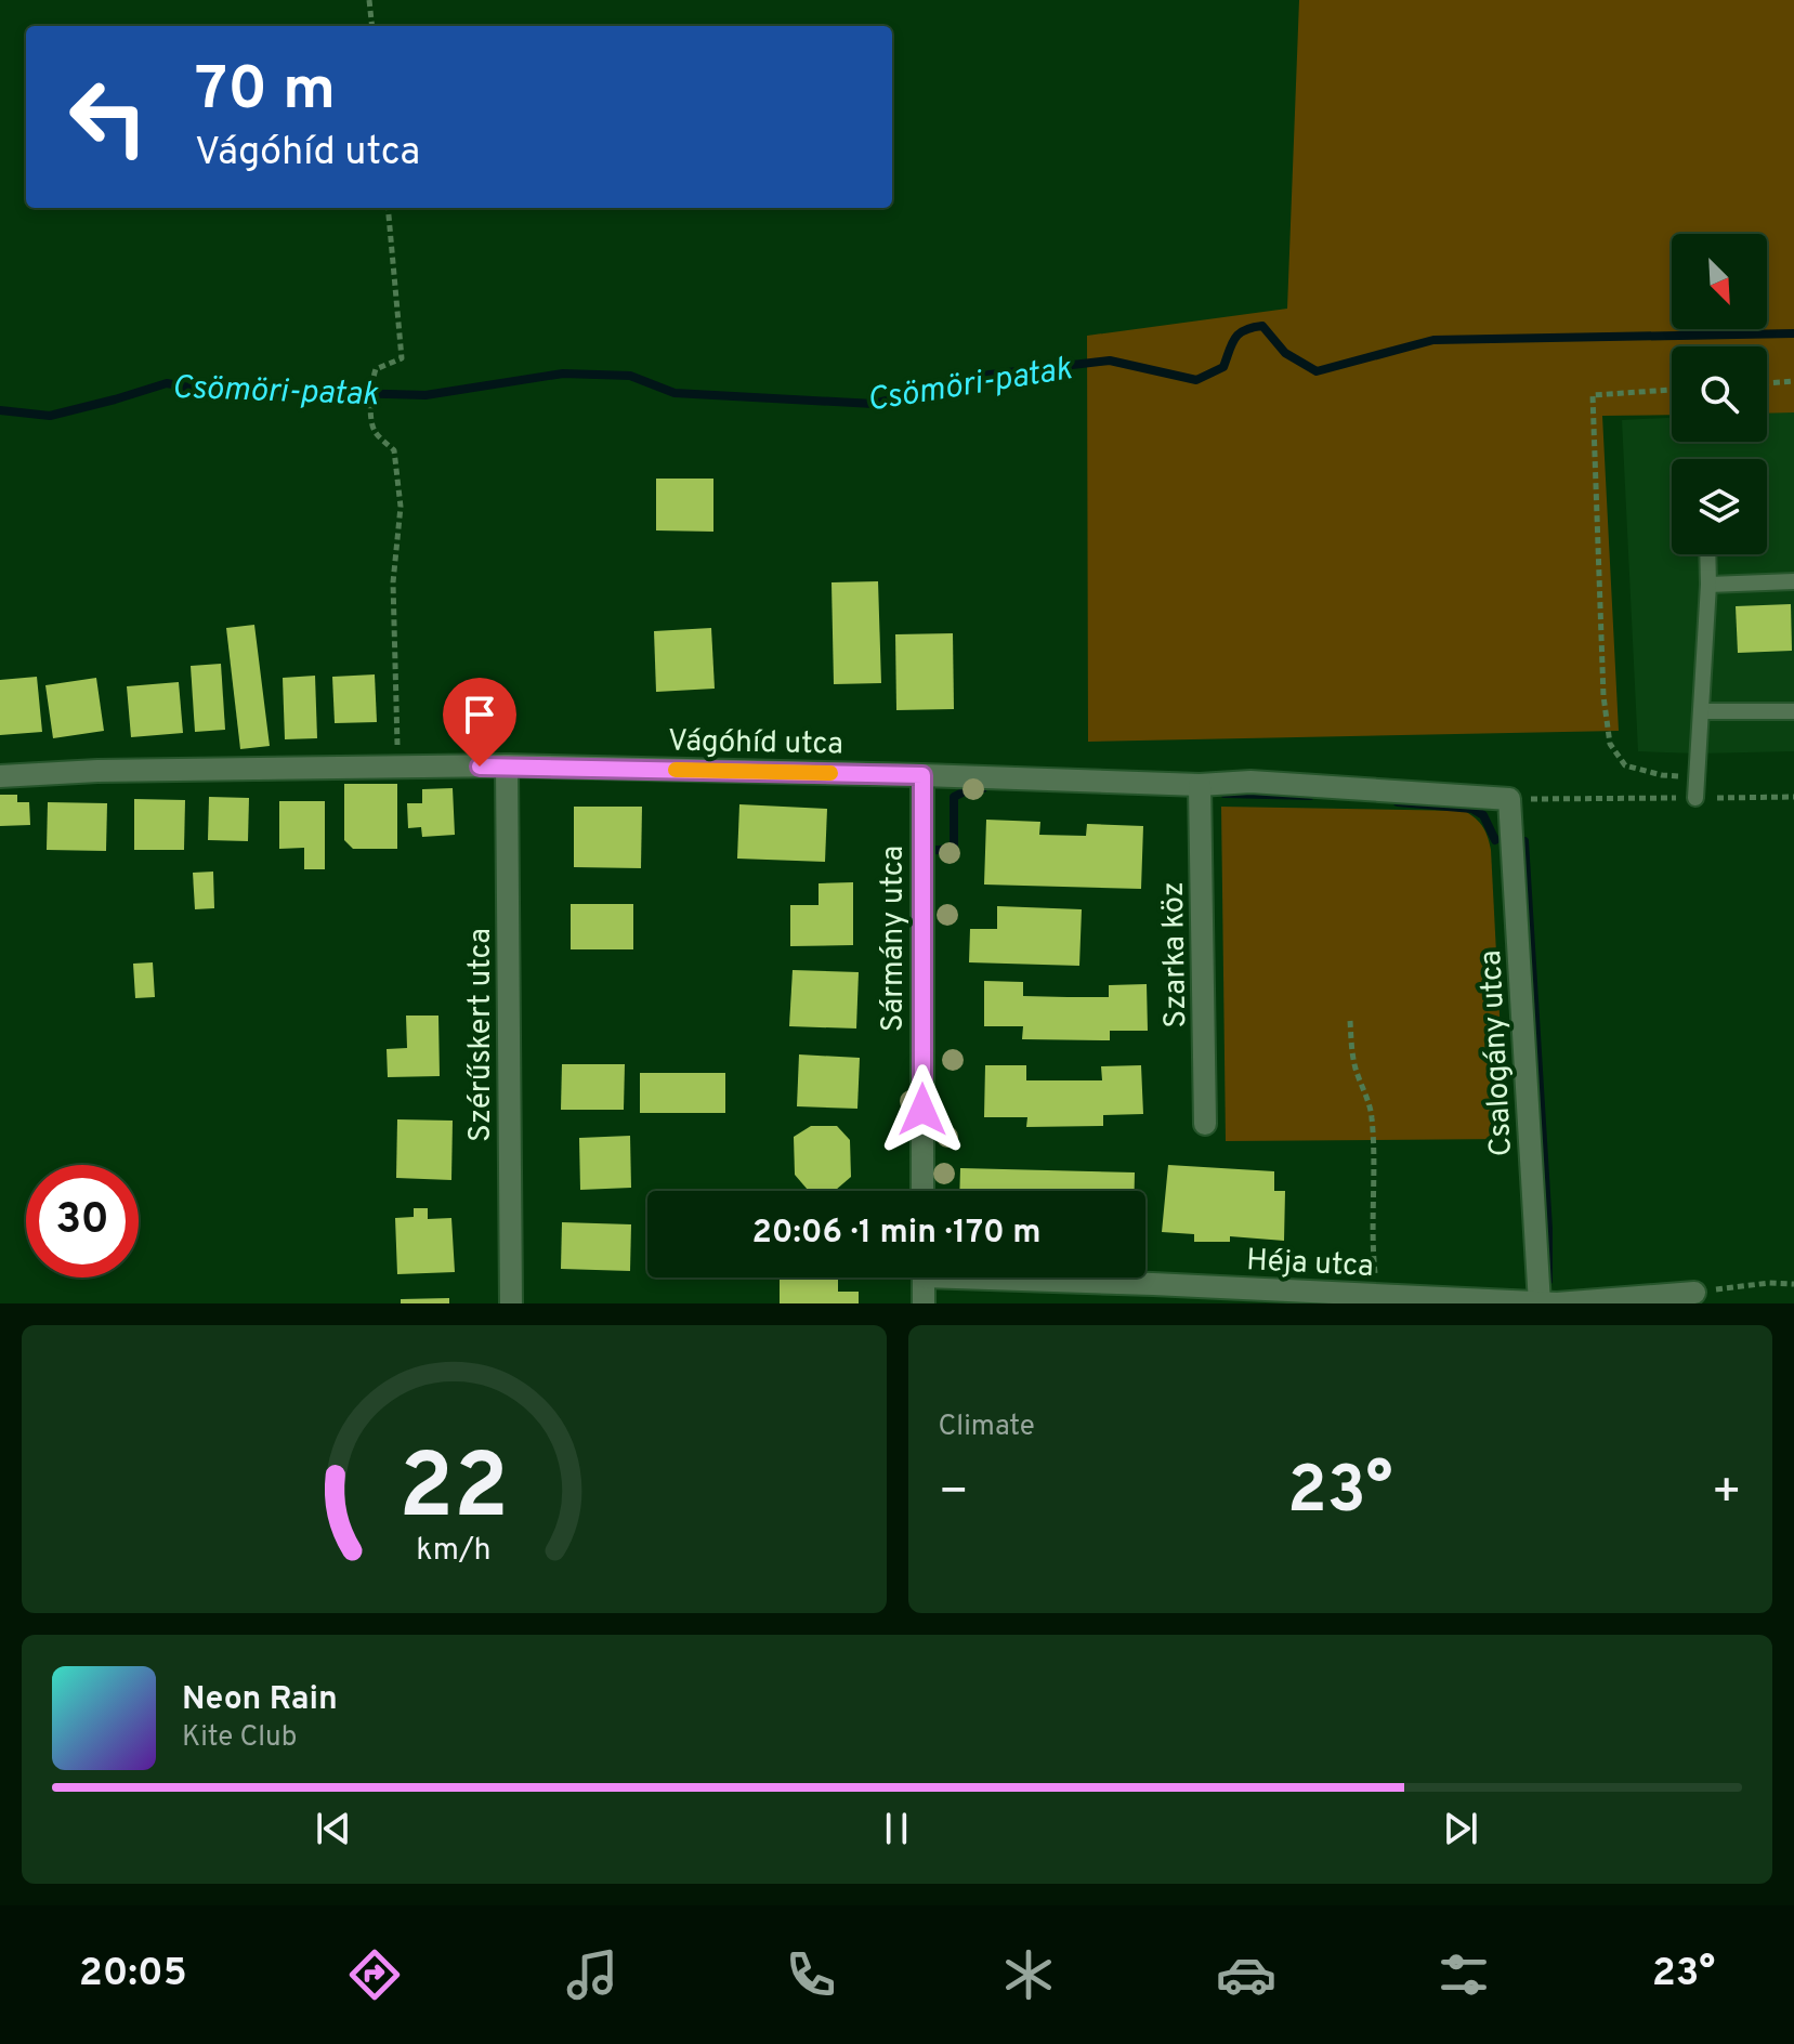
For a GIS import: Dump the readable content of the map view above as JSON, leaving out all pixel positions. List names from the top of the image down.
{
  "streets": {
    "street": [
      "Vágóhíd utca",
      "Sármány utca",
      "Szarka köz",
      "Szérűskert utca",
      "Csalogány utca",
      "Héja utca"
    ]
  },
  "crossings": [
    ["Vágóhíd utca", "Sármány utca"],
    ["Vágóhíd utca", "Szarka köz"],
    ["Vágóhíd utca", "Szérűskert utca"],
    ["Vágóhíd utca", "Csalogány utca"],
    ["Csalogány utca", "Héja utca"]
  ],
  "water": ["Csömöri-patak"],
  "north": "bottom right",
  "page": {
    "turn": ["70 m", "Vágóhíd utca"],
    "limit": "30",
    "trip": "20:06 · 1 min · 170 m",
    "tile": "Climate",
    "heat": ["−", "23°", "+"],
    "song": ["Neon Rain", "Kite Club"],
    "tabs": ["20:05", "23°"],
    "gauge": ["22", "km/h"]
  }
}
